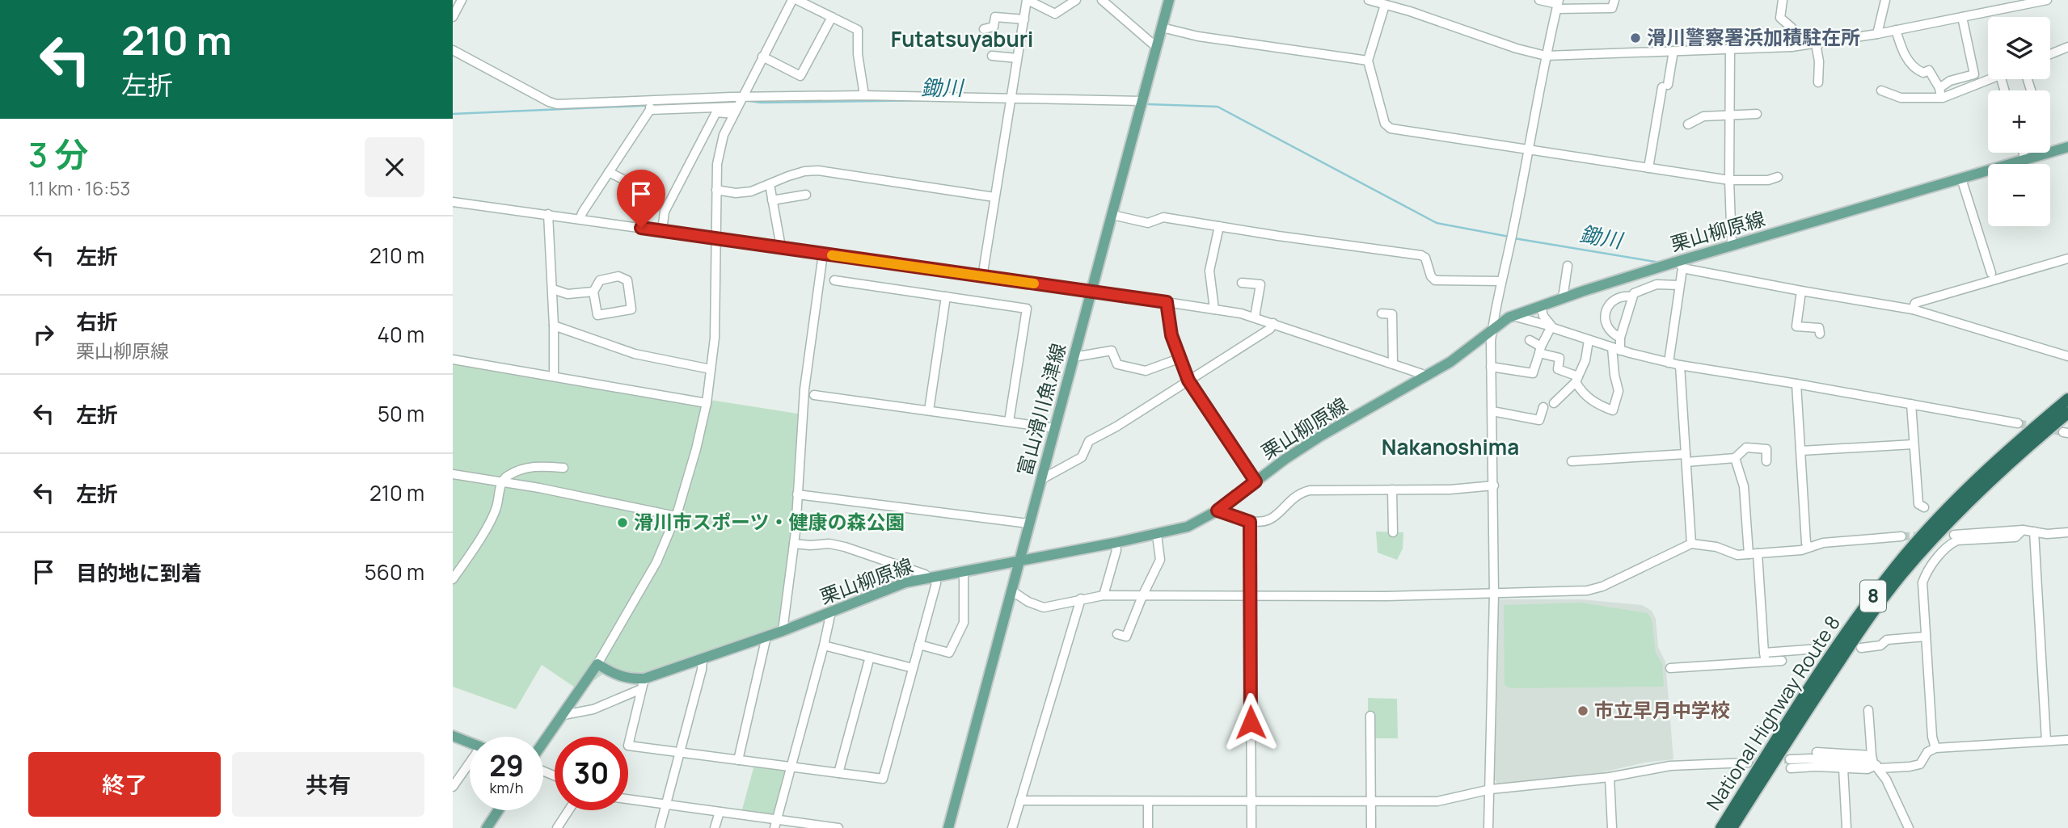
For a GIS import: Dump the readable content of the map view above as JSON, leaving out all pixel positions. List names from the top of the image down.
{
  "streets": {
    "highway": ["8", "National Highway Route 8"],
    "main road": ["栗山柳原線", "富山滑川魚津線"]
  },
  "crossings": [
    ["栗山柳原線", "富山滑川魚津線"]
  ],
  "districts": ["Futatsuyaburi", "Nakanoshima"],
  "water": ["鋤川"],
  "places": ["滑川警察署浜加積駐在所", "滑川市スポーツ・健康の森公園", "市立早月中学校"],
  "page": {
    "turn": ["210 m", "左折"],
    "map_buttons": ["+", "−"],
    "heading": ["3 分", "1.1 km · 16:53"],
    "list": [
      {
        "name": "左折",
        "value": "210 m"
      },
      {
        "name": "右折",
        "note": "栗山柳原線",
        "value": "40 m"
      },
      {
        "name": "左折",
        "value": "50 m"
      },
      {
        "name": "左折",
        "value": "210 m"
      },
      {
        "name": "目的地に到着",
        "value": "560 m"
      }
    ],
    "speed": "29 km/h",
    "limit": "30",
    "buttons": ["終了", "共有"]
  }
}
